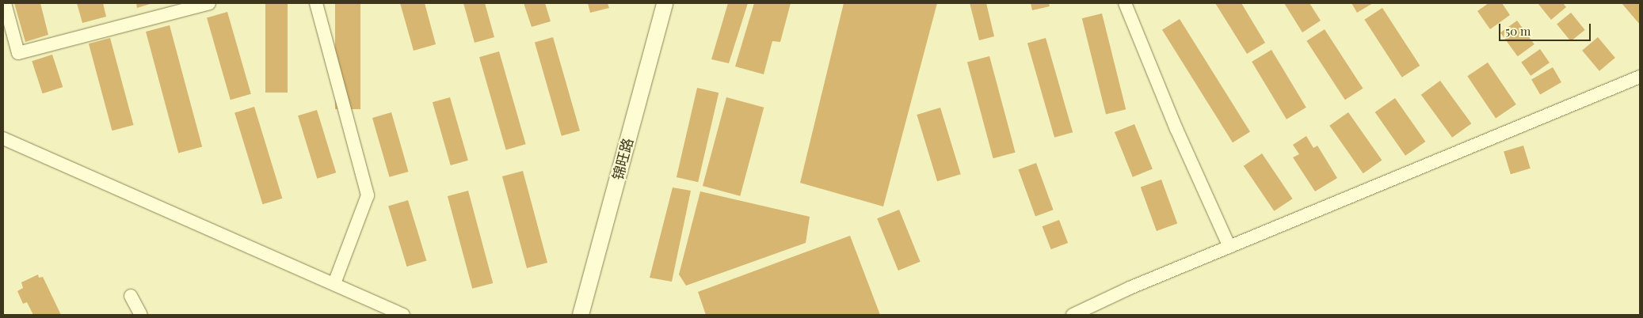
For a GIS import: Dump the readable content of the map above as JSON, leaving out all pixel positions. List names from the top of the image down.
{
  "streets": {
    "street": ["锦旺路"]
  },
  "scale_bar": "50 m"
}
